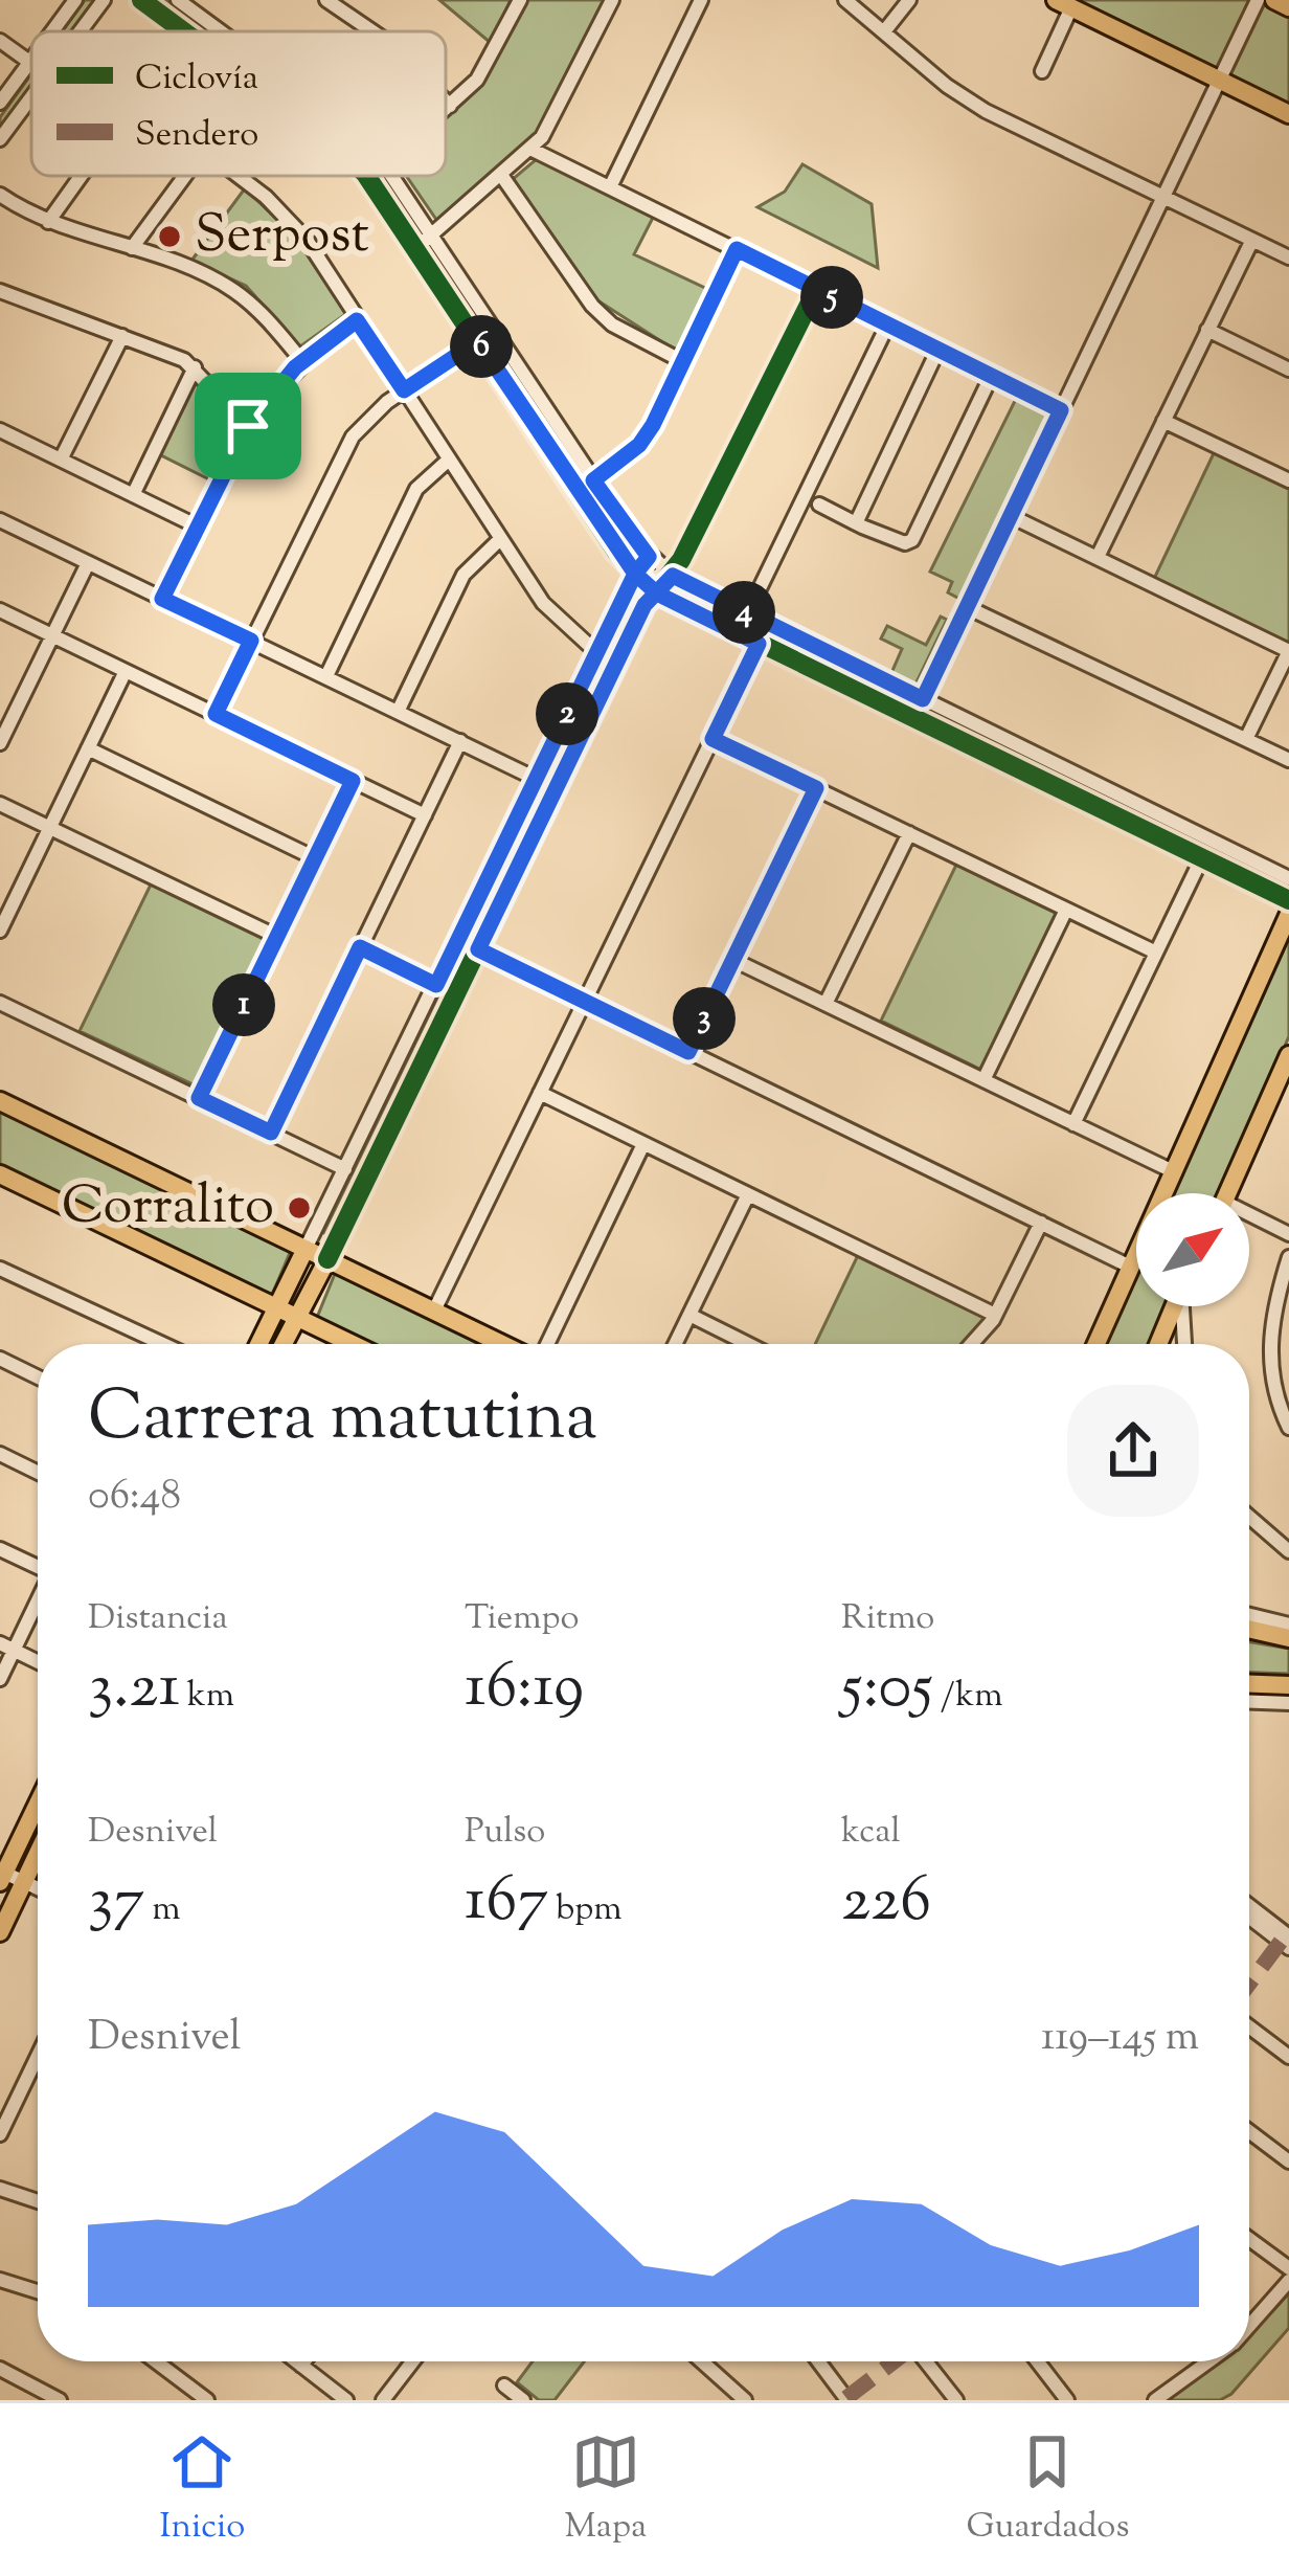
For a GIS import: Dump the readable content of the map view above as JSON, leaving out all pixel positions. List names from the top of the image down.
{
  "places": ["Serpost", "Corralito"],
  "legend": ["Ciclovía", "Sendero"],
  "north": "top right",
  "page": {
    "pins": [
      "5",
      "6",
      "4",
      "2",
      "1",
      "3"
    ],
    "heading": ["Carrera matutina", "06:48"],
    "stats": [
      ["Distancia", "3.21 km"],
      ["Tiempo", "16:19"],
      ["Ritmo", "5:05 /km"],
      ["Desnivel", "37 m"],
      ["Pulso", "167 bpm"],
      ["kcal", "226"]
    ],
    "chart": ["Desnivel", "119–145 m"],
    "tabs": ["Inicio", "Mapa", "Guardados"]
  }
}
